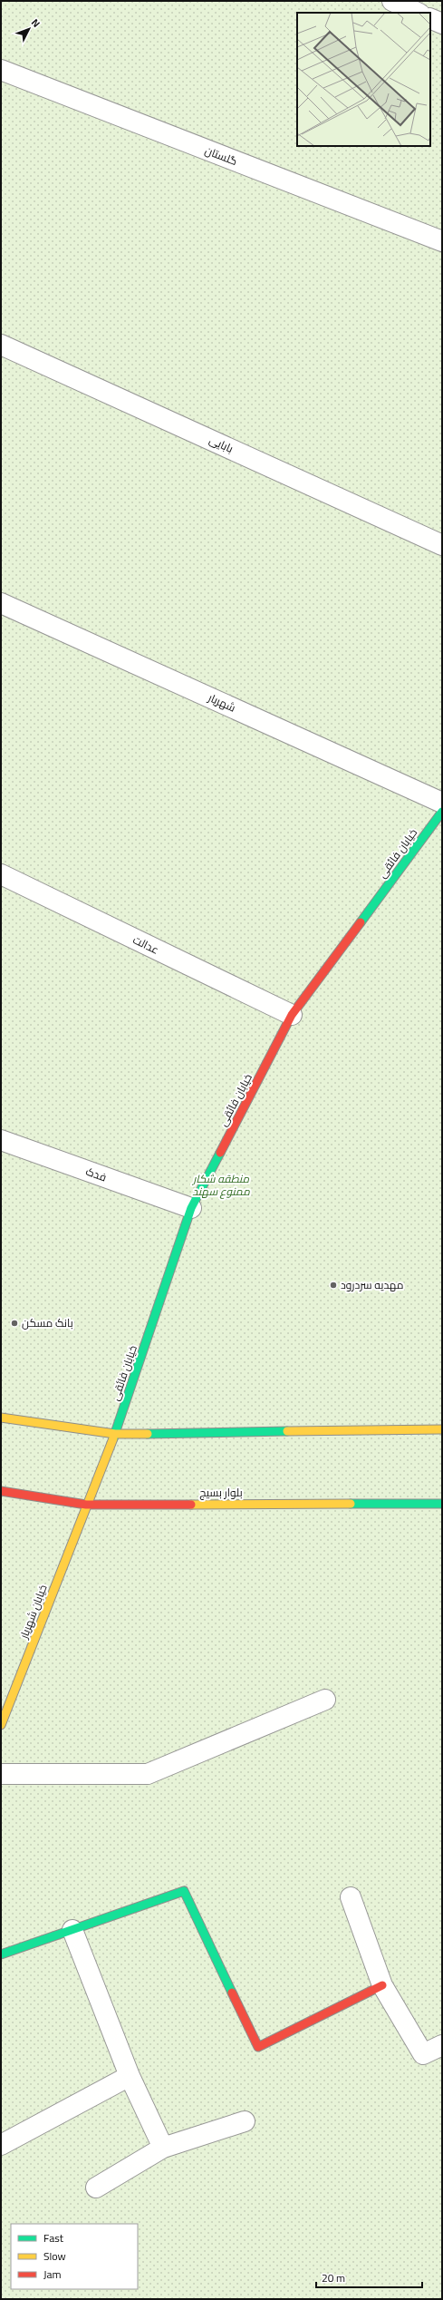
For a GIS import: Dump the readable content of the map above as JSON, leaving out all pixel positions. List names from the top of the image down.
{
  "streets": {
    "main road": ["خیابان فائقی", "بلوار بسیج", "خیابان شهریار"],
    "street": [
      "گلستان",
      "بابایی",
      "شهریار",
      "عدالت",
      "فدک"
    ]
  },
  "crossings": [
    ["خیابان فائقی", "عدالت"],
    ["خیابان فائقی", "فدک"],
    ["خیابان فائقی", "بلوار بسیج"],
    ["خیابان فائقی", "خیابان شهریار"],
    ["بلوار بسیج", "خیابان شهریار"]
  ],
  "parks": ["منطقه شکار ممنوع سهند"],
  "places": ["مهدیه سردرود", "بانک مسکن"],
  "legend": ["Fast", "Slow", "Jam"],
  "scale_bar": "20 m",
  "north": "top right"
}
